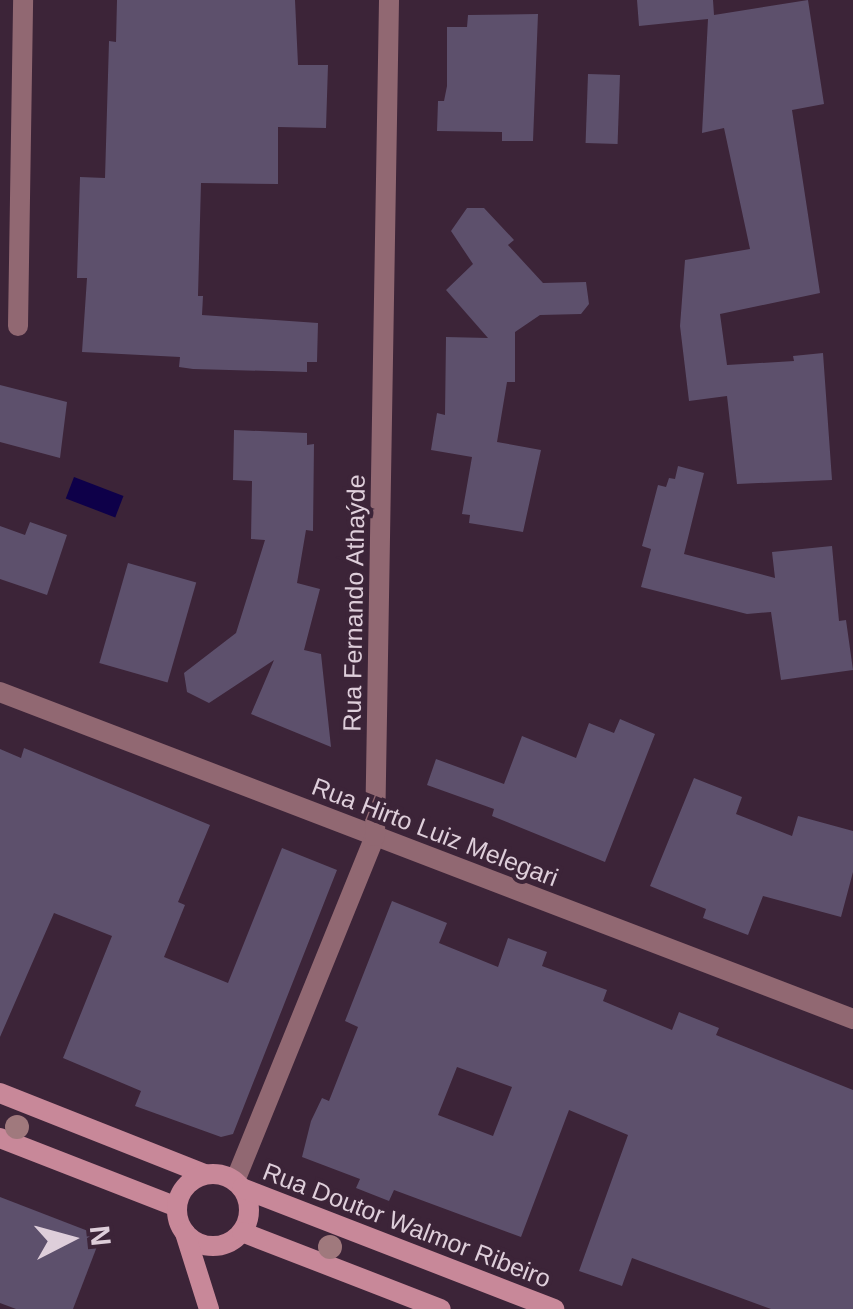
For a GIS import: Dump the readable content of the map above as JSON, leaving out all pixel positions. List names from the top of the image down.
{
  "streets": {
    "street": ["Rua Fernando Athaýde", "Rua Hirto Luiz Melegari", "Rua Doutor Walmor Ribeiro"]
  },
  "crossings": [
    ["Rua Fernando Athaýde", "Rua Hirto Luiz Melegari"],
    ["Rua Fernando Athaýde", "Rua Doutor Walmor Ribeiro"]
  ],
  "north": "right"
}
